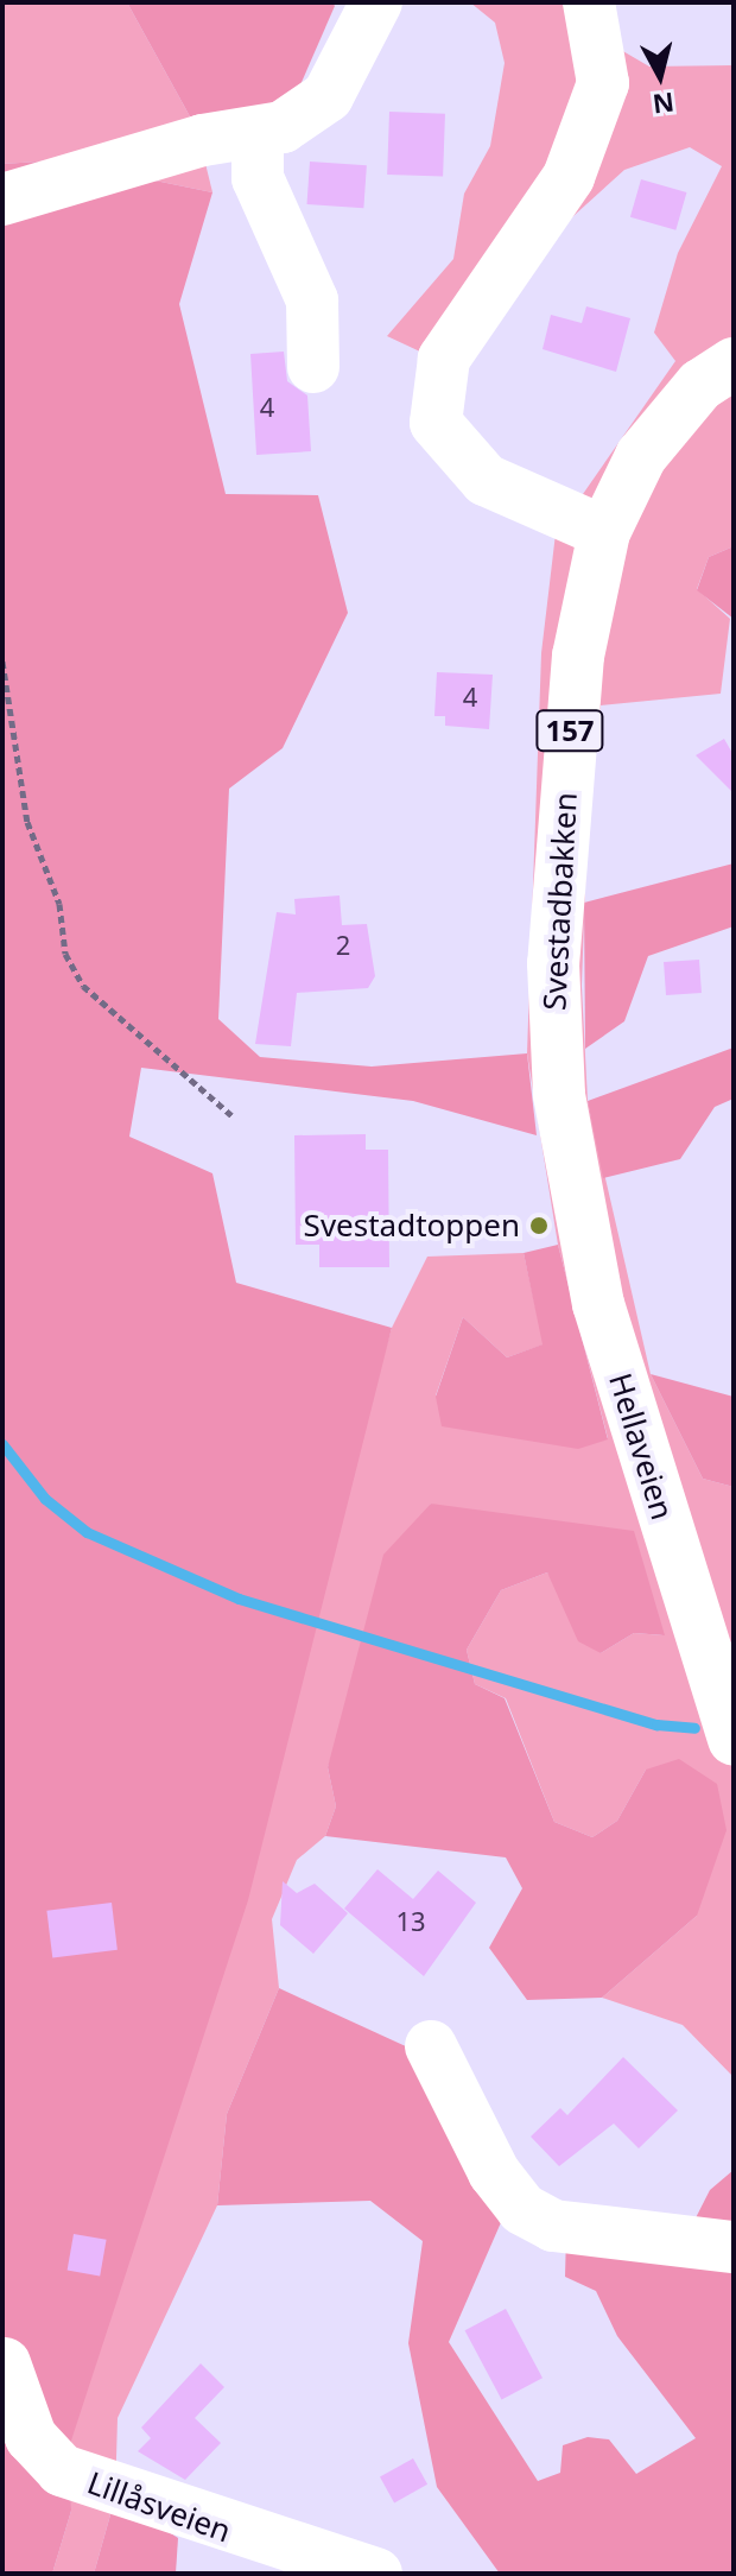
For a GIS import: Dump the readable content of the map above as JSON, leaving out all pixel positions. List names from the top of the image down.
{
  "streets": {
    "main road": [
      "157",
      "Svestadbakken",
      "Hellaveien",
      "Lillåsveien"
    ]
  },
  "crossings": [
    ["Svestadbakken", "Hellaveien"]
  ],
  "places": ["Svestadtoppen"],
  "house_numbers": [
    "4",
    "4",
    "2",
    "13"
  ],
  "north": "bottom"
}
